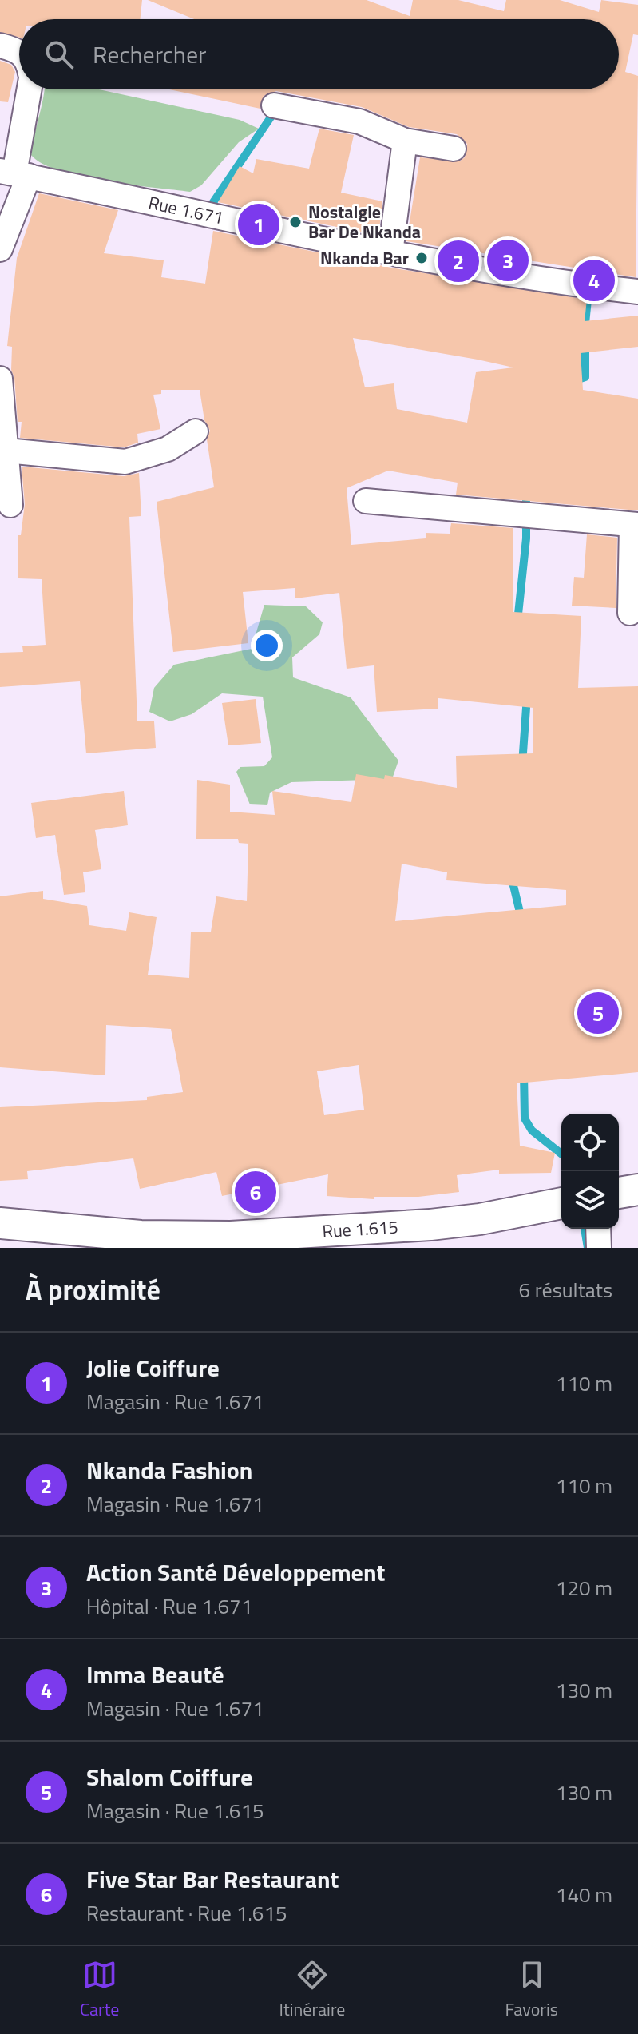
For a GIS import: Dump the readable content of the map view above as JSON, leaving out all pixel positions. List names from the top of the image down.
{
  "streets": {
    "street": ["Rue 1.671", "Rue 1.615"]
  },
  "places": ["Nostalgie Bar De Nkanda", "Nkanda Bar"],
  "page": {
    "search": "Rechercher",
    "pins": [
      "1",
      "3",
      "2",
      "4",
      "5",
      "6"
    ],
    "heading": ["À proximité", "6 résultats"],
    "list": [
      {
        "mark": "1",
        "name": "Jolie Coiffure",
        "note": "Magasin · Rue 1.671",
        "value": "110 m"
      },
      {
        "mark": "2",
        "name": "Nkanda Fashion",
        "note": "Magasin · Rue 1.671",
        "value": "110 m"
      },
      {
        "mark": "3",
        "name": "Action Santé Développement",
        "note": "Hôpital · Rue 1.671",
        "value": "120 m"
      },
      {
        "mark": "4",
        "name": "Imma Beauté",
        "note": "Magasin · Rue 1.671",
        "value": "130 m"
      },
      {
        "mark": "5",
        "name": "Shalom Coiffure",
        "note": "Magasin · Rue 1.615",
        "value": "130 m"
      },
      {
        "mark": "6",
        "name": "Five Star Bar Restaurant",
        "note": "Restaurant · Rue 1.615",
        "value": "140 m"
      }
    ],
    "nav": ["Carte", "Itinéraire", "Favoris"]
  }
}
